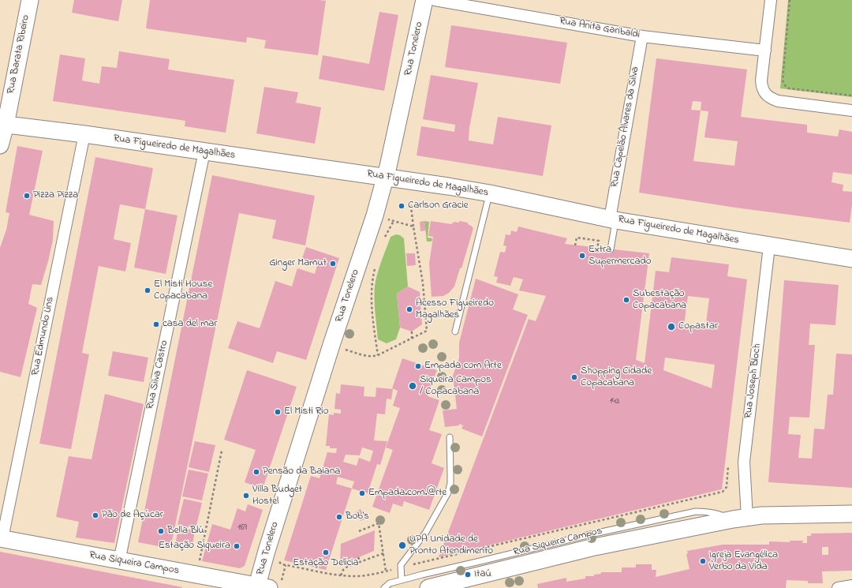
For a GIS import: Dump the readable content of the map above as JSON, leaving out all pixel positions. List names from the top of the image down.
{
  "streets": {
    "main road": [
      "Rua Tonelero",
      "Rua Barata Ribeiro",
      "Rua Figueiredo de Magalhães",
      "Rua Siqueira Campos"
    ],
    "street": [
      "Rua Anita Garibaldi",
      "Rua Capelão Álvares da Silva",
      "Rua Edmundo Lins",
      "Rua Silva Castro",
      "Rua Joseph Bloch"
    ]
  },
  "crossings": [
    ["Rua Anita Garibaldi", "Rua Capelão Álvares da Silva"],
    ["Rua Tonelero", "Rua Figueiredo de Magalhães"],
    ["Rua Tonelero", "Rua Siqueira Campos"],
    ["Rua Barata Ribeiro", "Rua Figueiredo de Magalhães"],
    ["Rua Capelão Álvares da Silva", "Rua Figueiredo de Magalhães"],
    ["Rua Figueiredo de Magalhães", "Rua Edmundo Lins"],
    ["Rua Figueiredo de Magalhães", "Rua Silva Castro"],
    ["Rua Figueiredo de Magalhães", "Rua Joseph Bloch"],
    ["Rua Edmundo Lins", "Rua Siqueira Campos"],
    ["Rua Silva Castro", "Rua Siqueira Campos"],
    ["Rua Joseph Bloch", "Rua Siqueira Campos"]
  ],
  "places": [
    "Pizza Pizza",
    "Carlson Gracie",
    "Extra Supermercado",
    "Ginger Mamut",
    "El Misti House Copacabana",
    "Subestação Copacabana",
    "Acesso Figueiredo Magalhães",
    "casa del mar",
    "Copastar",
    "Empada com Arte",
    "Shopping Cidade Copacabana",
    "Siqueira Campos / Copacabana",
    "El Misti Rio",
    "Pensão da Baiana",
    "Empada.com.@rte",
    "Villa Budget Hostel",
    "Pão de Açúcar",
    "Bob's",
    "Bella Blú",
    "UPA Unidade de Pronto Atendimento",
    "Estação Siqueira",
    "Estação Delícia",
    "Igreja Evangélica Verbo da Vida",
    "Itaú"
  ],
  "house_numbers": ["143", "169"]
}
